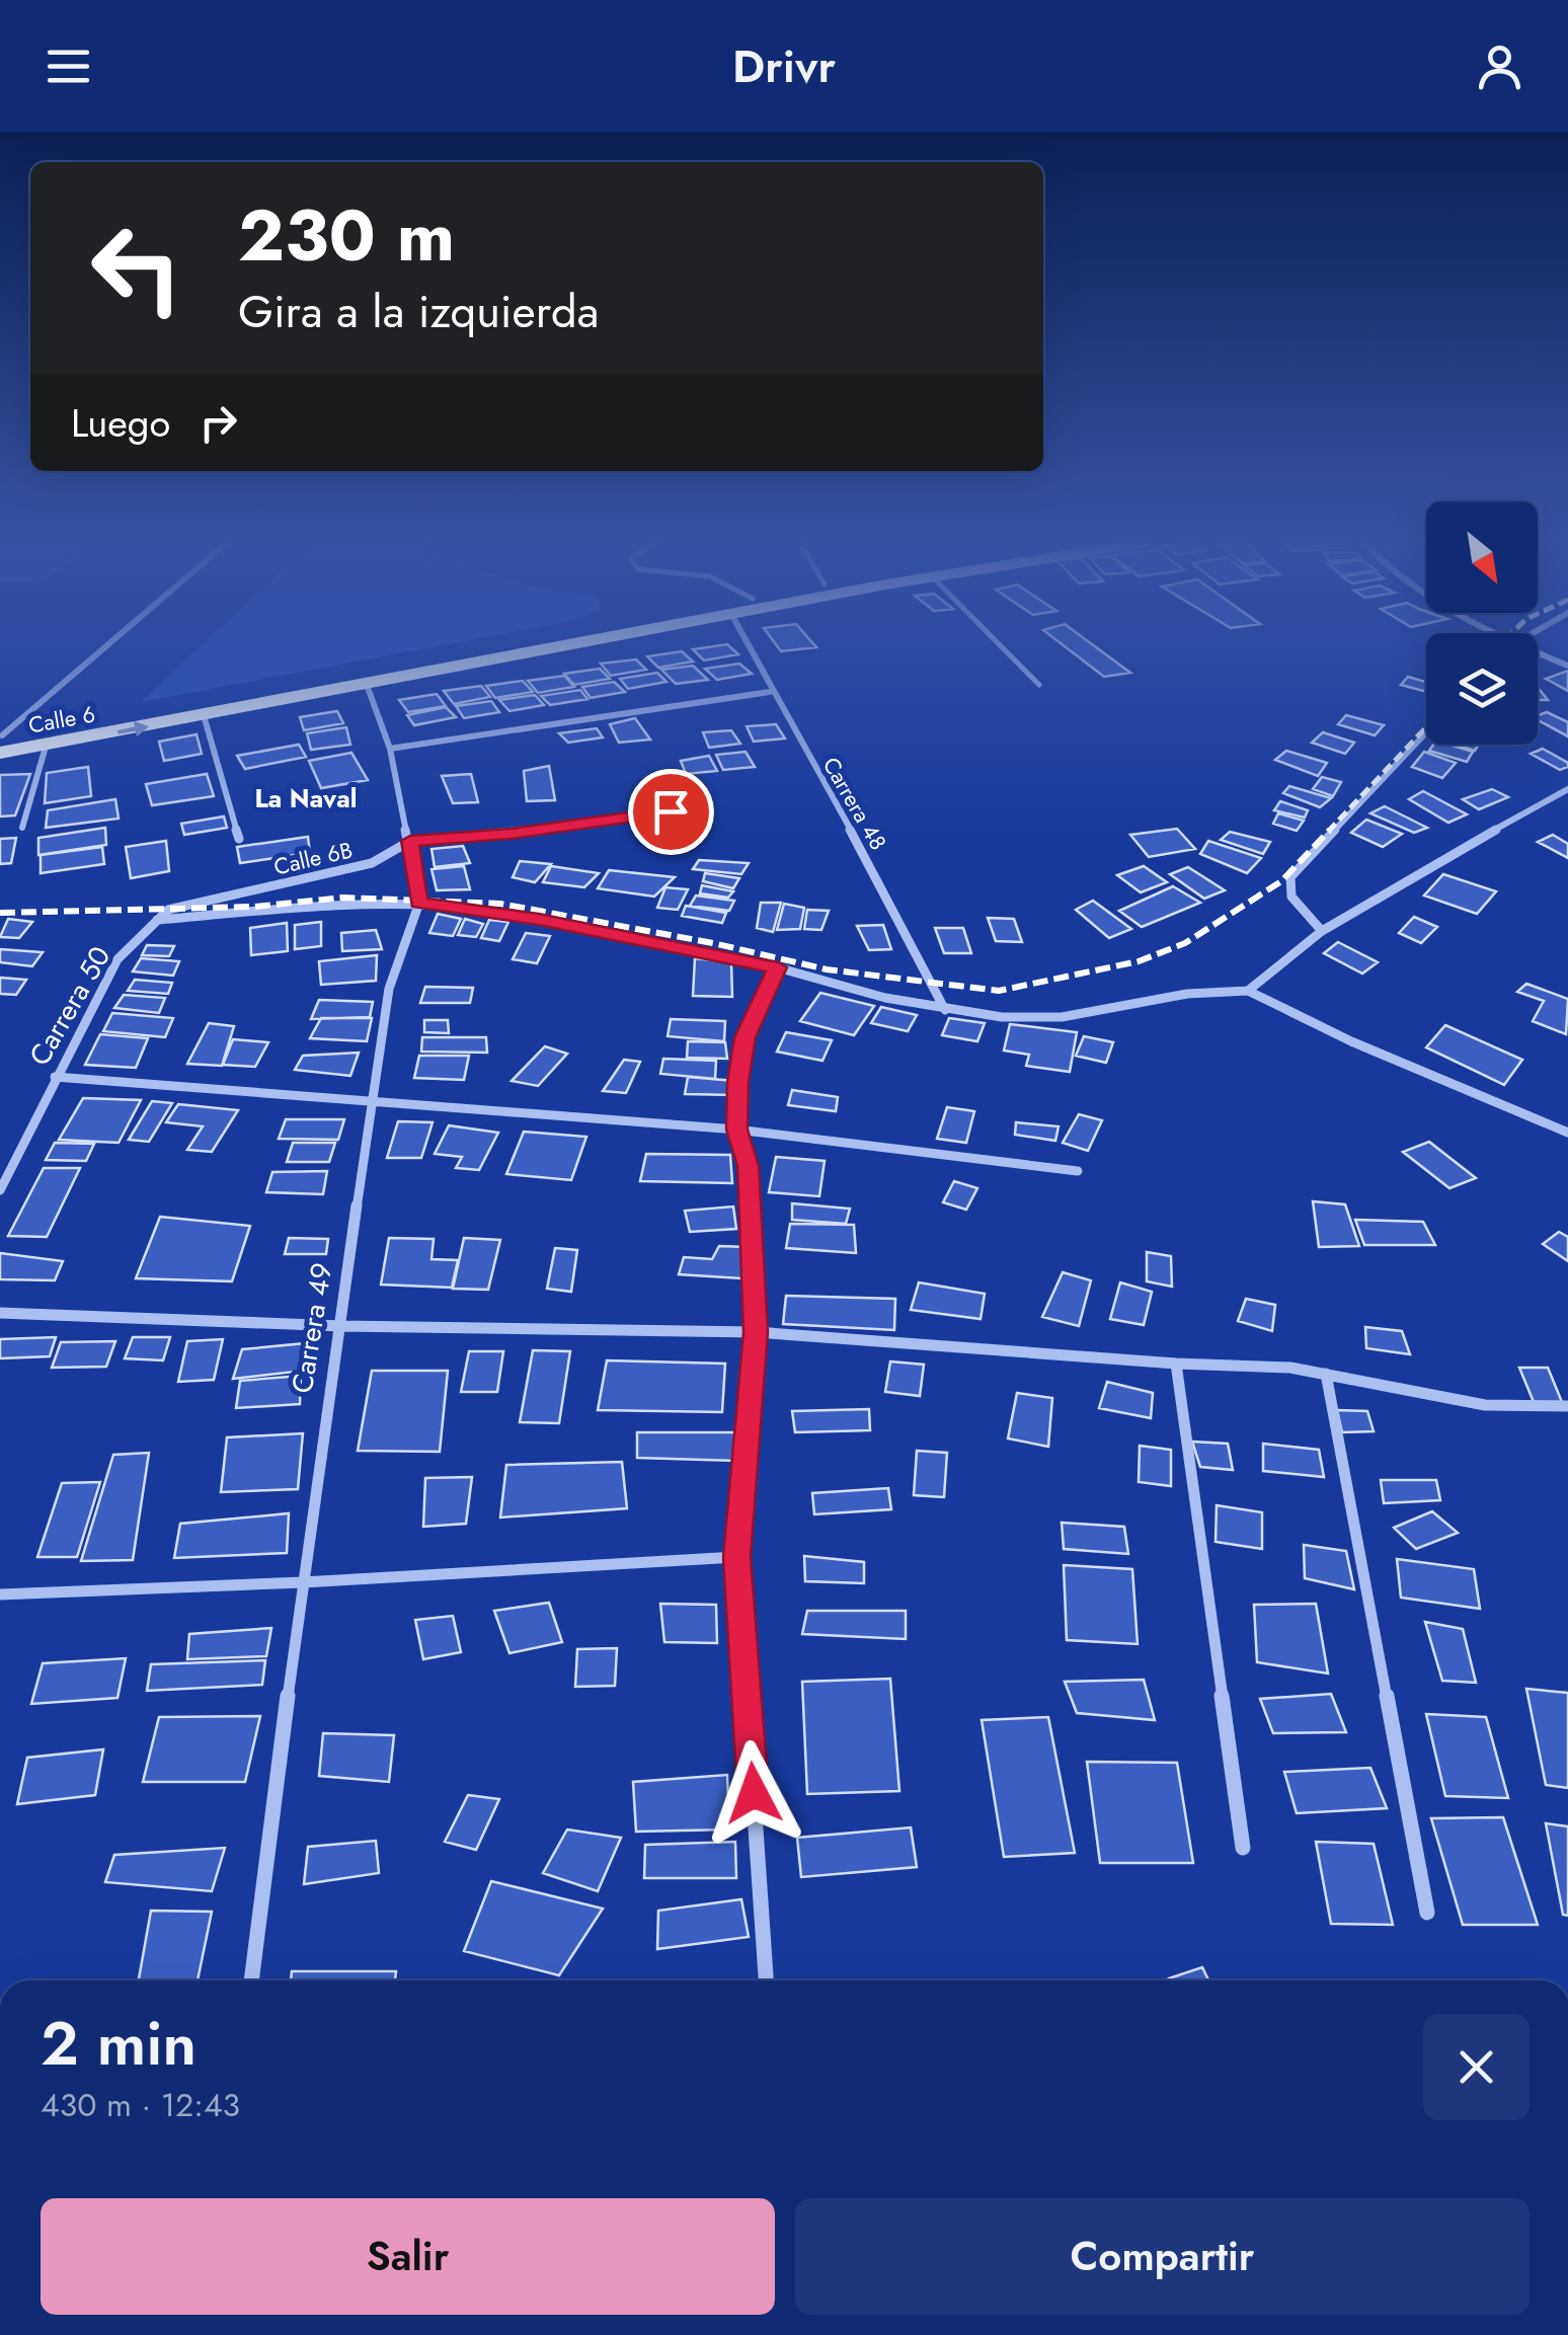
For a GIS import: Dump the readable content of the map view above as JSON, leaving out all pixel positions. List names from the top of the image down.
{
  "streets": {
    "highway": ["Calle 6"],
    "street": [
      "Carrera 48",
      "Calle 6B",
      "Carrera 50",
      "Carrera 49"
    ]
  },
  "crossings": [
    ["Calle 6", "Carrera 49"],
    ["Calle 6B", "Carrera 50"],
    ["Calle 6B", "Carrera 49"]
  ],
  "districts": ["La Naval"],
  "north": "bottom right",
  "page": {
    "header": "Drivr",
    "turn": ["230 m", "Gira a la izquierda"],
    "then": "Luego",
    "heading": ["2 min", "430 m · 12:43"],
    "buttons": ["Salir", "Compartir"]
  }
}
